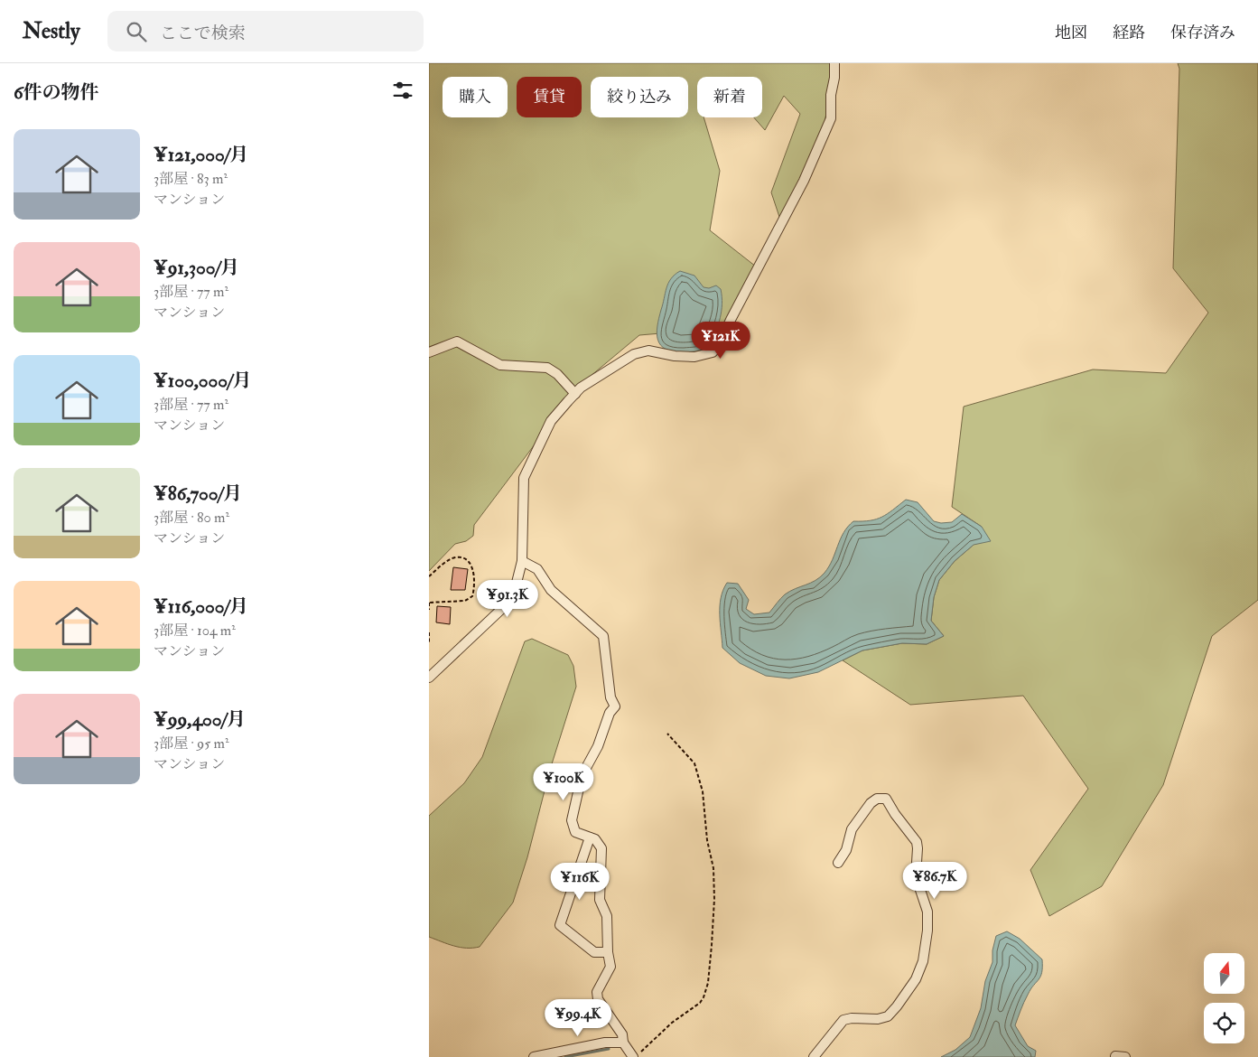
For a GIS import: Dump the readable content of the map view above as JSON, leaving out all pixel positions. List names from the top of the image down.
{
  "north": "top",
  "page": {
    "header": "Nestly",
    "search": "ここで検索",
    "nav": ["地図", "経路", "保存済み"],
    "heading": "6件の物件",
    "chip": [
      "購入",
      "賃貸",
      "絞り込み",
      "新着"
    ],
    "list": [
      {
        "name": "¥121,000/月",
        "note": "3部屋 · 83 m² · マンション"
      },
      {
        "name": "¥91,300/月",
        "note": "3部屋 · 77 m² · マンション"
      },
      {
        "name": "¥100,000/月",
        "note": "3部屋 · 77 m² · マンション"
      },
      {
        "name": "¥86,700/月",
        "note": "3部屋 · 80 m² · マンション"
      },
      {
        "name": "¥116,000/月",
        "note": "3部屋 · 104 m² · マンション"
      },
      {
        "name": "¥99,400/月",
        "note": "3部屋 · 95 m² · マンション"
      }
    ],
    "price": [
      "¥121K",
      "¥91.3K",
      "¥100K",
      "¥86.7K",
      "¥116K",
      "¥99.4K"
    ]
  }
}
